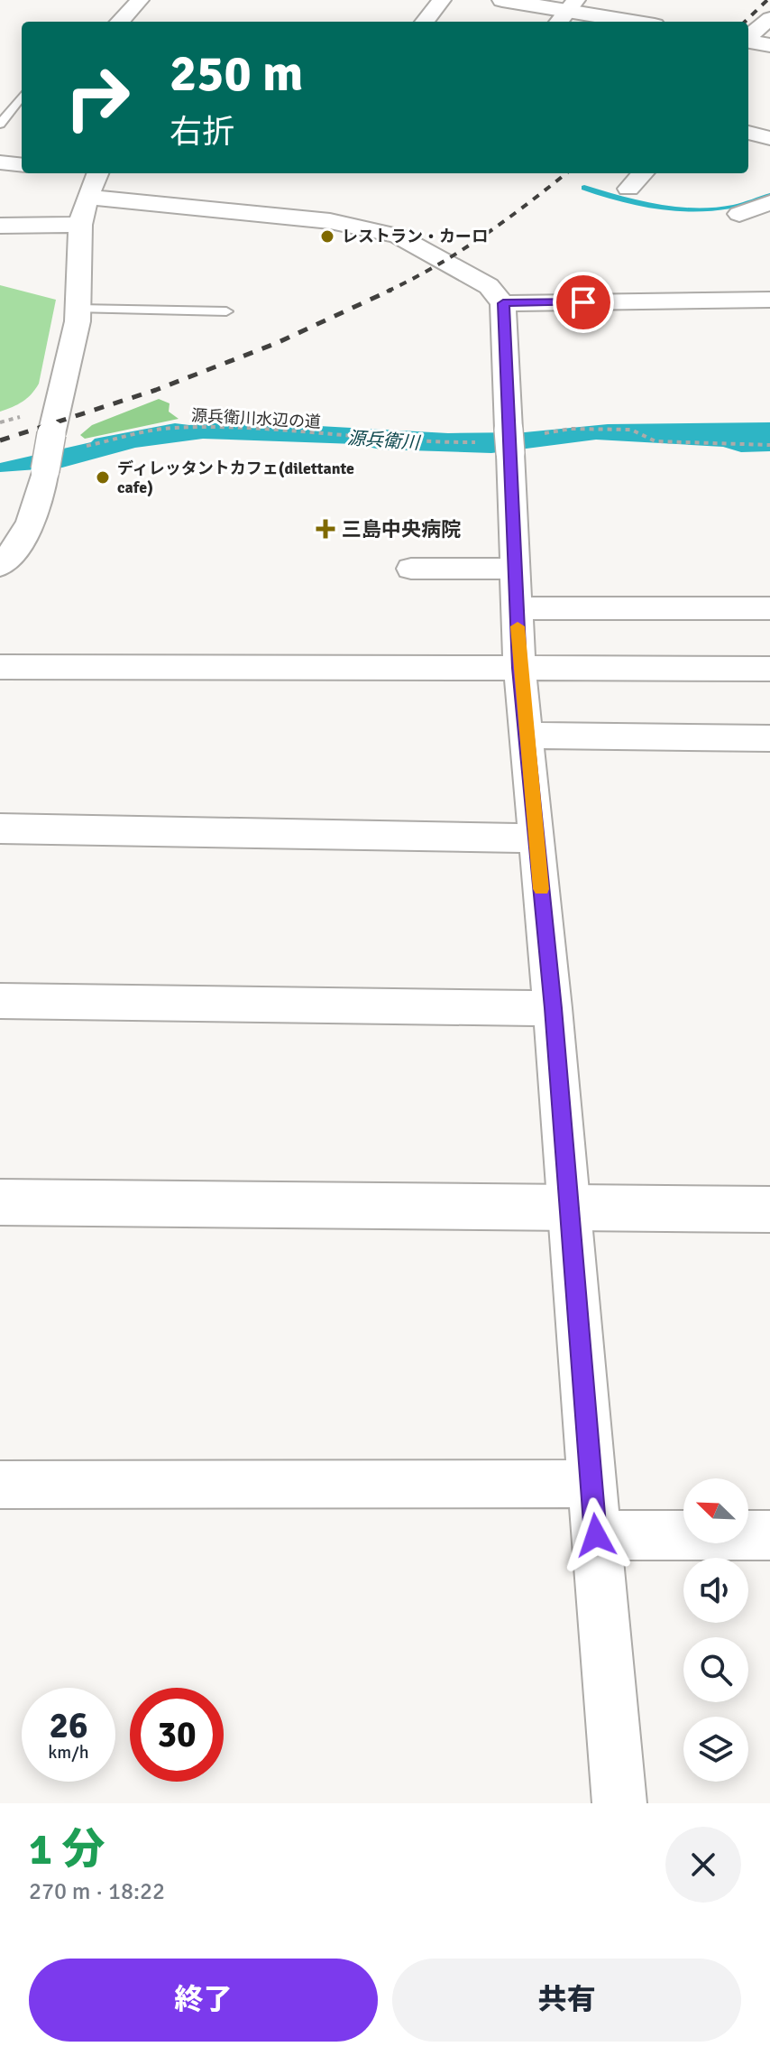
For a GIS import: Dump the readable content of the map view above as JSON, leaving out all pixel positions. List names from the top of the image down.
{
  "streets": {
    "path": ["源兵衛川水辺の道"]
  },
  "water": ["源兵衛川"],
  "places": {
    "other": ["レストラン・カーロ", "ディレッタントカフェ(dilettante cafe)"],
    "health": ["三島中央病院"]
  },
  "north": "top left",
  "page": {
    "turn": ["250 m", "右折"],
    "speed": "26 km/h",
    "limit": "30",
    "heading": ["1 分", "270 m · 18:22"],
    "buttons": ["終了", "共有"]
  }
}
